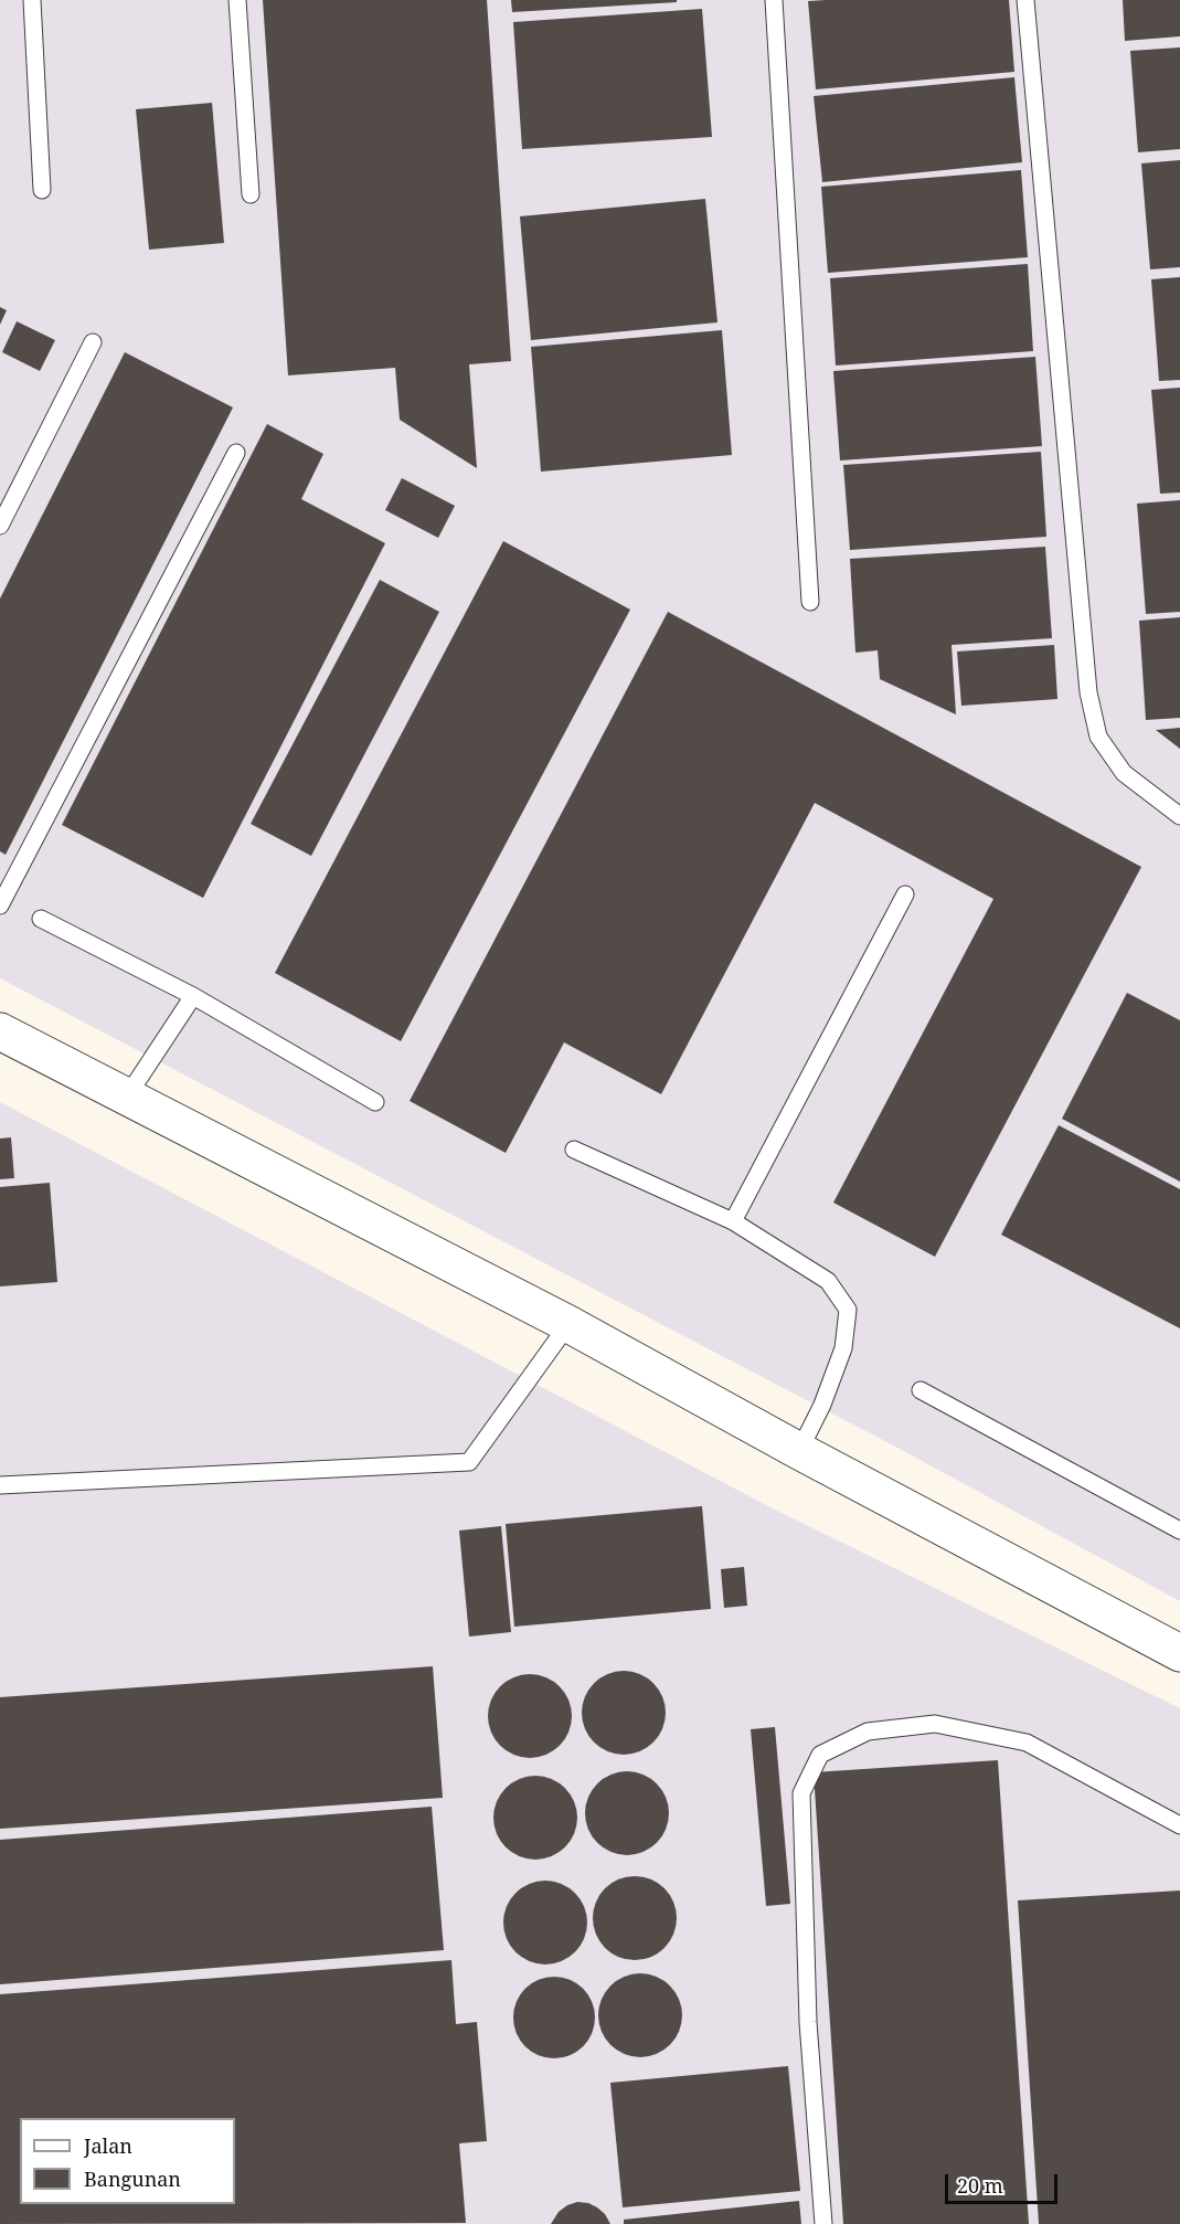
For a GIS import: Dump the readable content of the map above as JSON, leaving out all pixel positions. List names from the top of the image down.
{
  "legend": ["Jalan", "Bangunan"],
  "scale_bar": "20 m"
}
